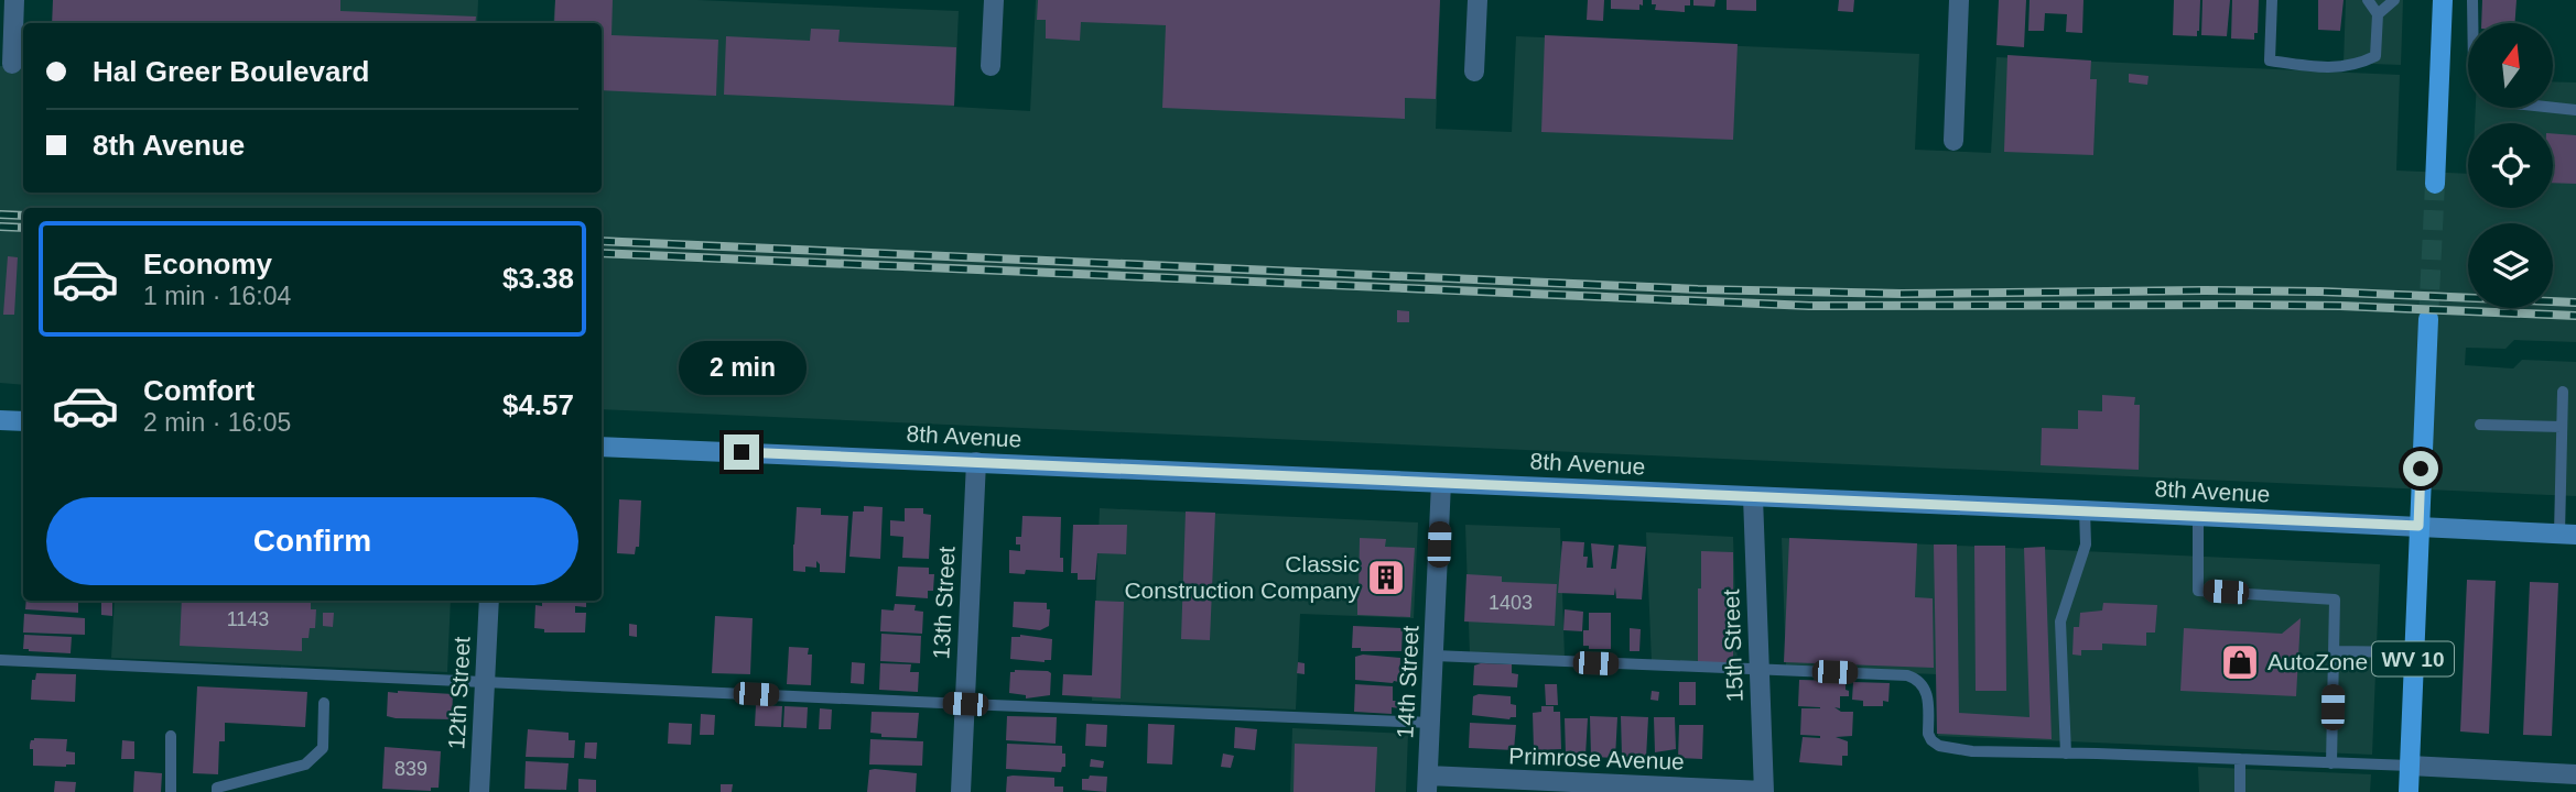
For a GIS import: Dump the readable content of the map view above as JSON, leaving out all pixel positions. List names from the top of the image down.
{
  "streets": {
    "main road": ["8th Avenue", "WV 10"],
    "street": [
      "13th Street",
      "15th Street",
      "14th Street",
      "12th Street",
      "Primrose Avenue"
    ]
  },
  "crossings": [
    ["8th Avenue", "13th Street"],
    ["8th Avenue", "15th Street"],
    ["8th Avenue", "WV 10"],
    ["8th Avenue", "14th Street"],
    ["15th Street", "Primrose Avenue"],
    ["14th Street", "Primrose Avenue"]
  ],
  "places": {
    "building": ["Classic Construction Company"],
    "shop": ["AutoZone"]
  },
  "house_numbers": ["1403", "1143", "839"],
  "north": "top",
  "page": {
    "banner": ["Hal Greer Boulevard", "8th Avenue"],
    "list": [
      {
        "name": "Economy",
        "note": "1 min · 16:04",
        "value": "$3.38"
      },
      {
        "name": "Comfort",
        "note": "2 min · 16:05",
        "value": "$4.57"
      }
    ],
    "bubble": "2 min",
    "buttons": "Confirm"
  }
}
